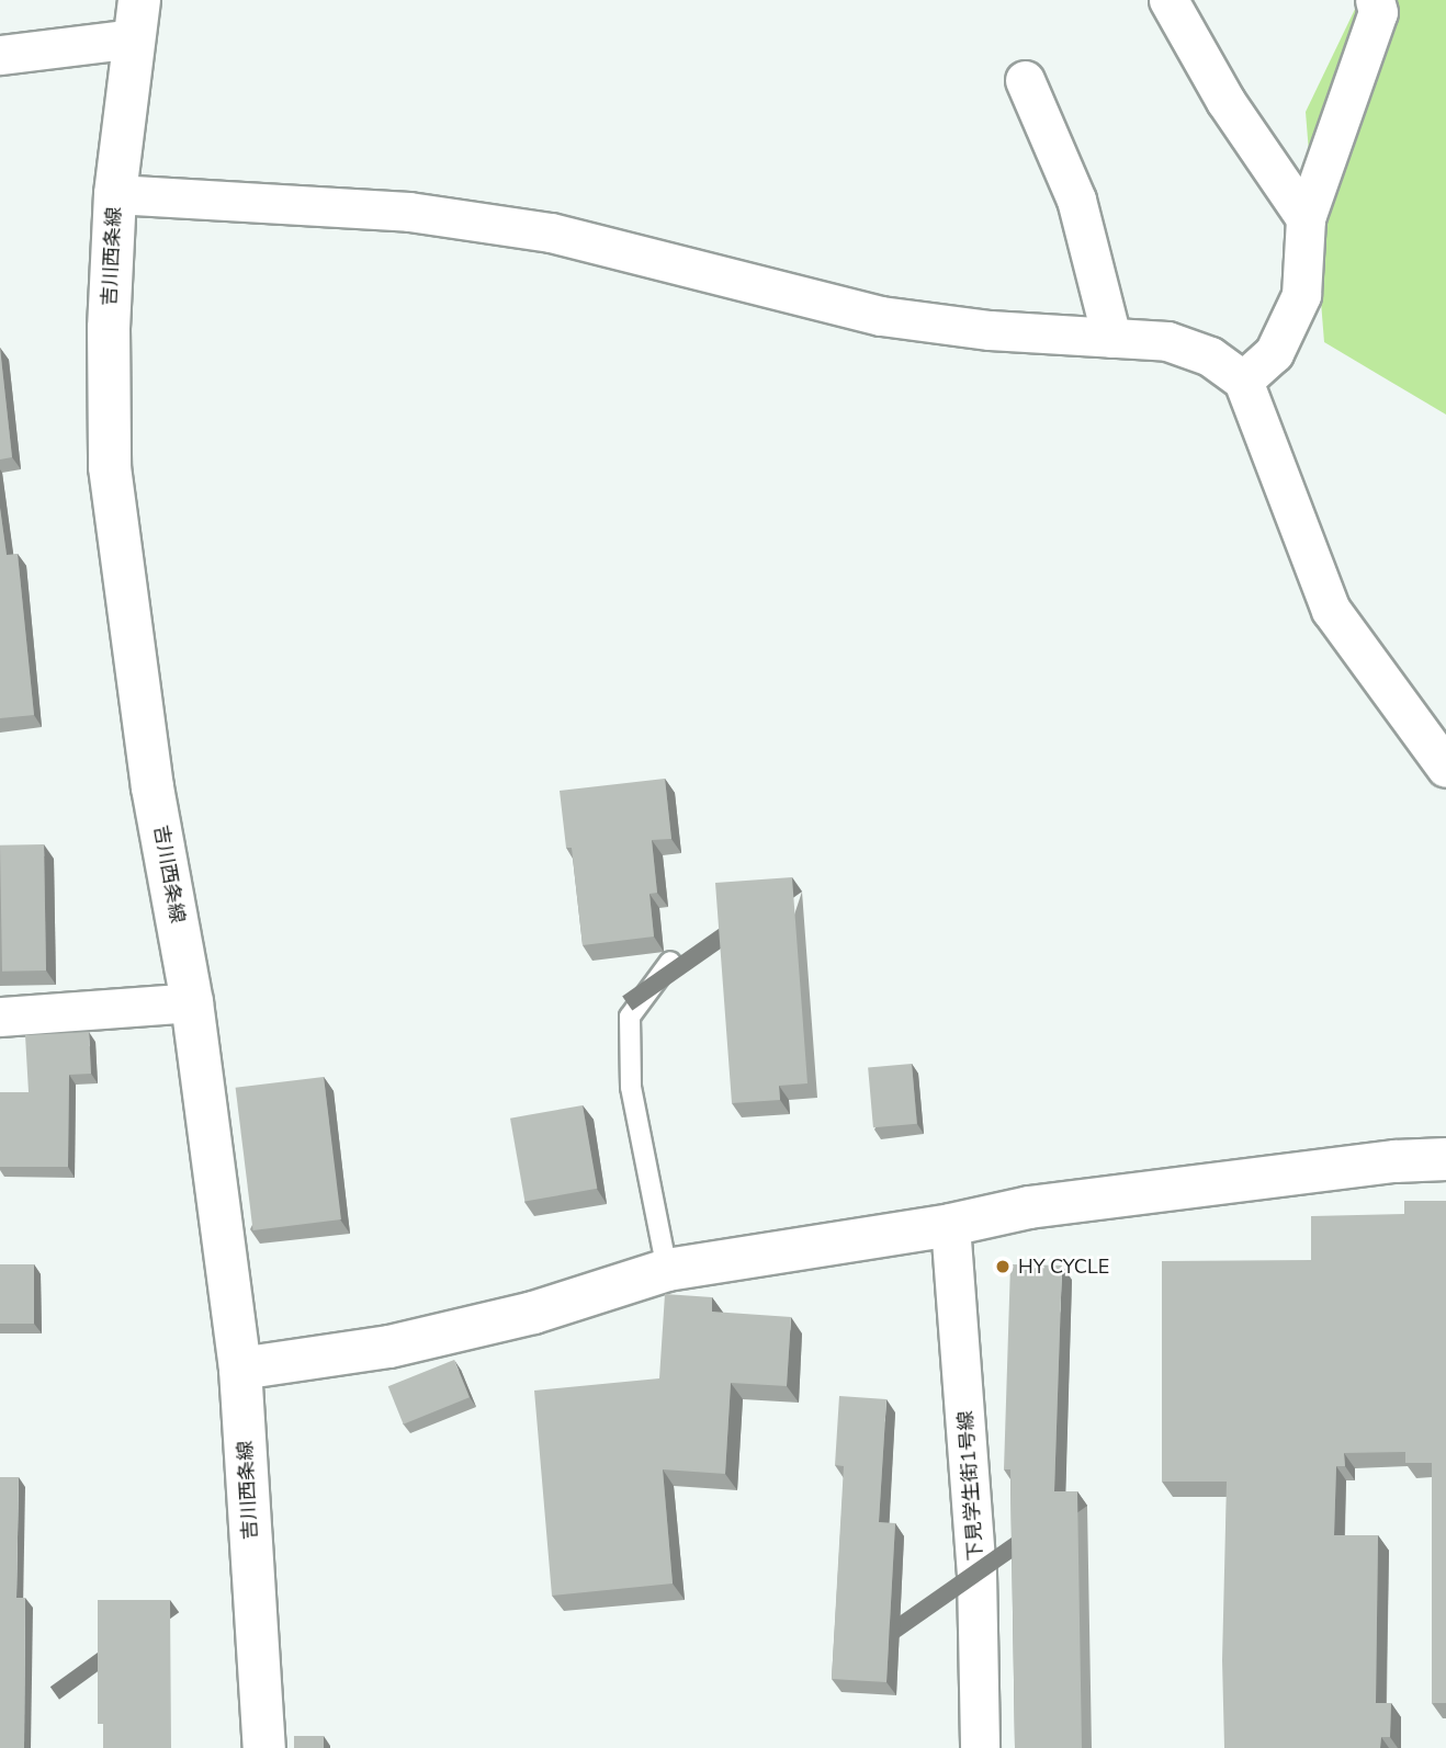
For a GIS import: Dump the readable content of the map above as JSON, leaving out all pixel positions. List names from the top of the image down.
{
  "streets": {
    "main road": ["吉川西条線"],
    "street": ["下見学生街1号線"]
  },
  "places": ["HY CYCLE"]
}
